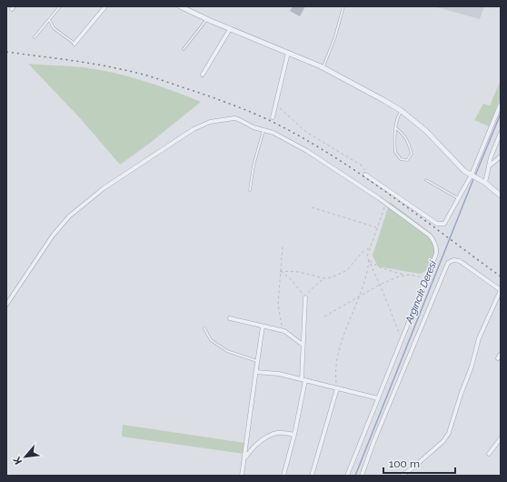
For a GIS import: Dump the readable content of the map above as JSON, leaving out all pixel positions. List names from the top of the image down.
{
  "water": ["Argıncık Deresi"],
  "scale_bar": "100 m",
  "north": "bottom left"
}
